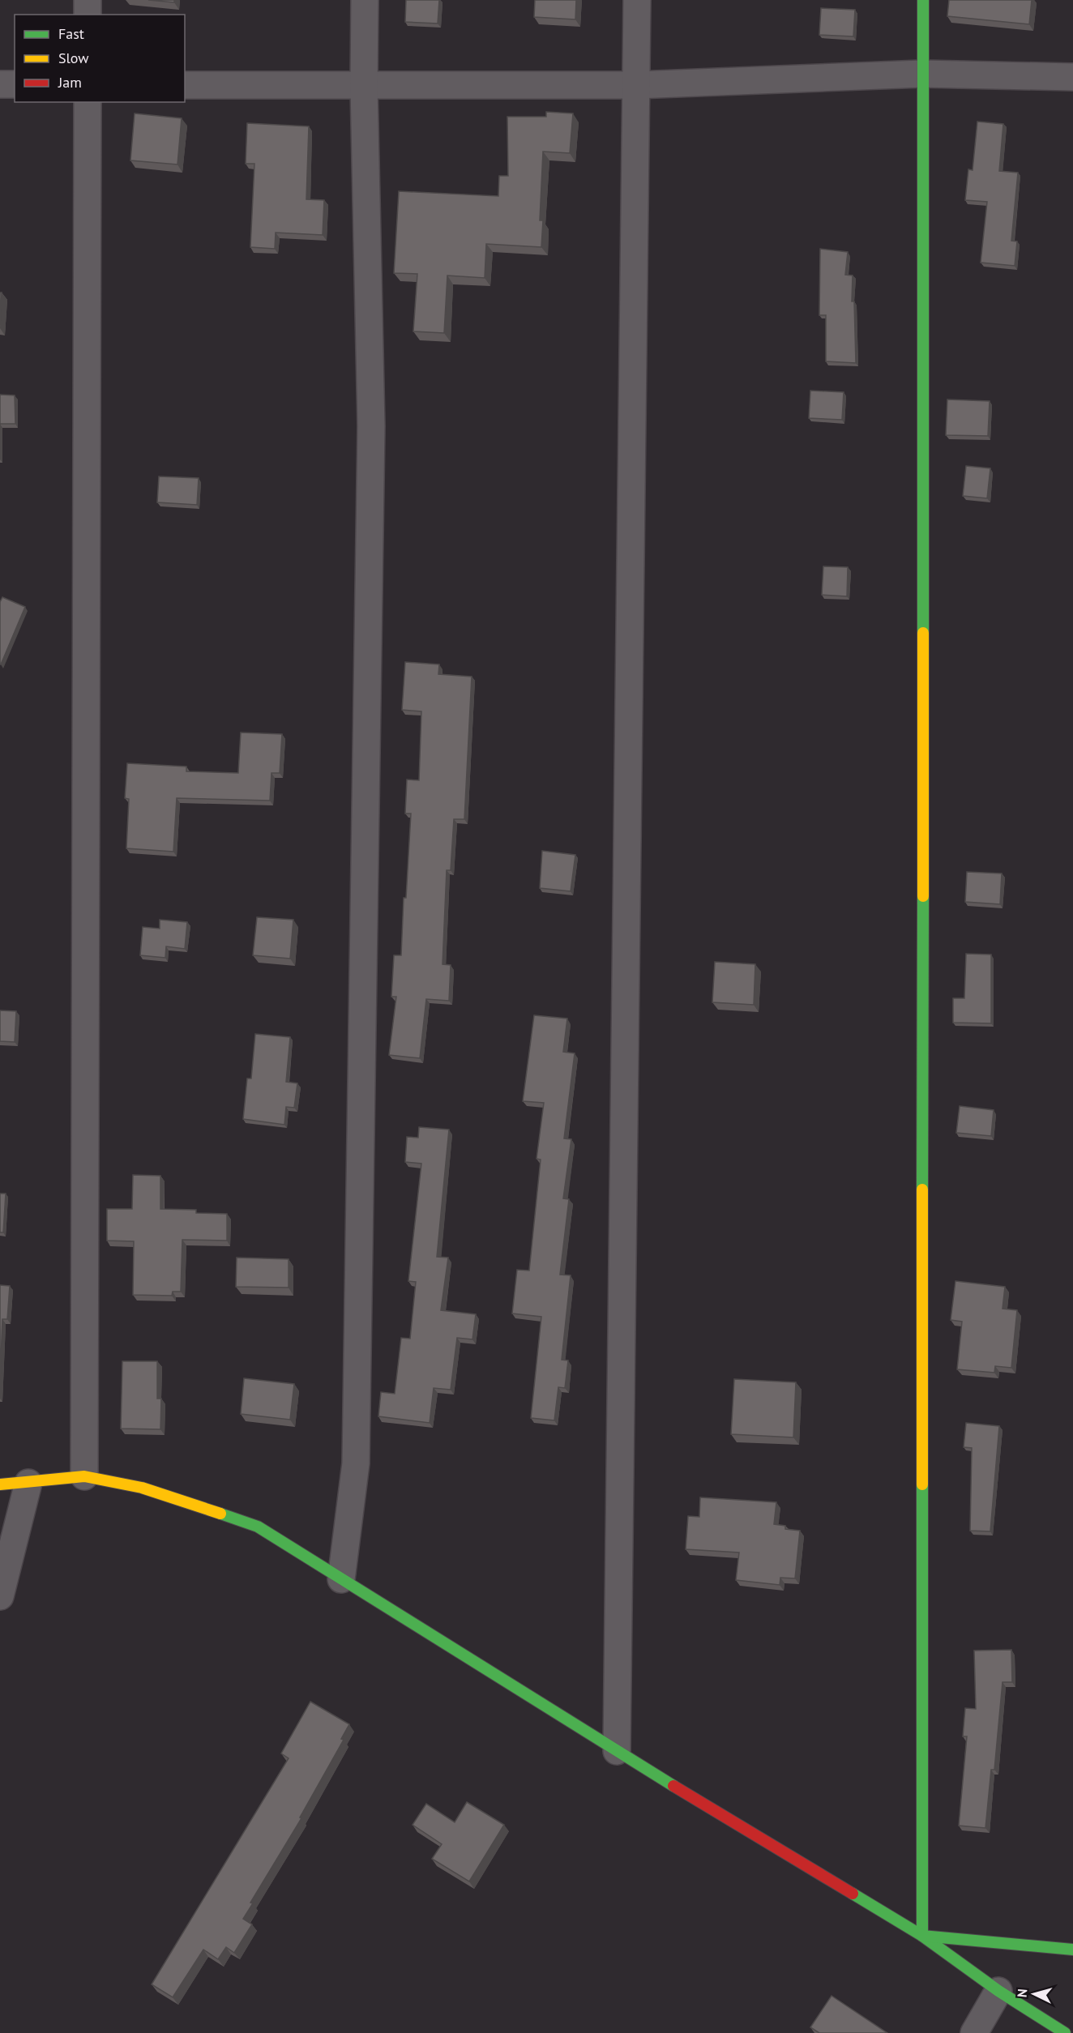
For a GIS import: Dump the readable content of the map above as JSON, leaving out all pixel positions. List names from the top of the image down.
{
  "legend": ["Fast", "Slow", "Jam"],
  "north": "left"
}
